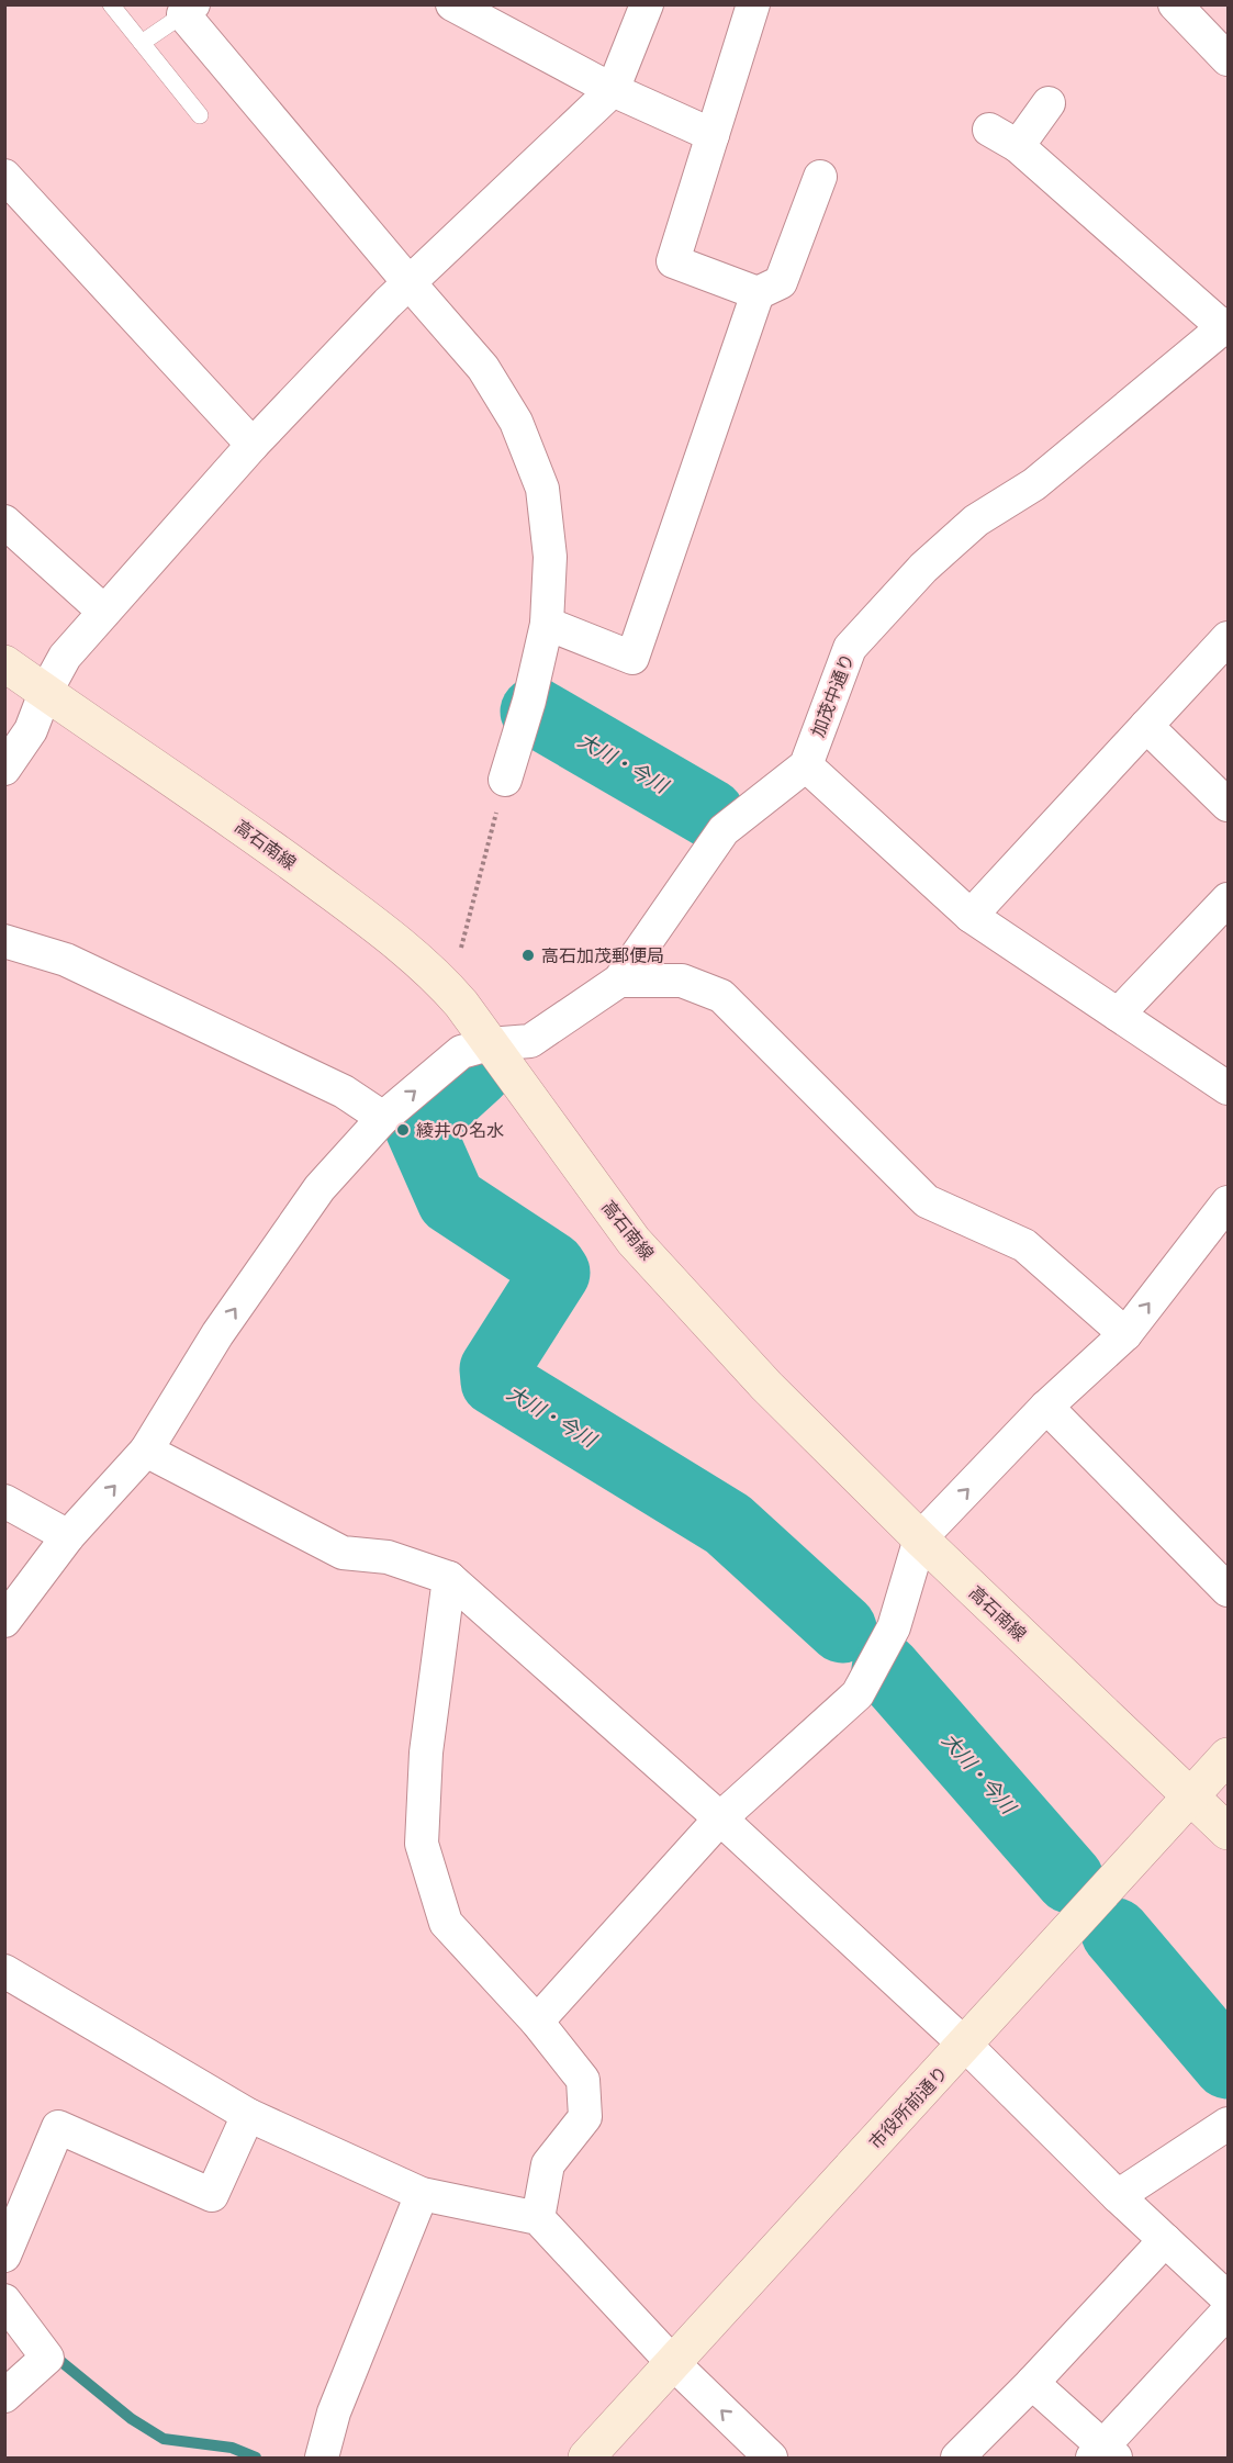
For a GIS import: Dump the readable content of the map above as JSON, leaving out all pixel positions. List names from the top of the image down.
{
  "streets": {
    "street": ["加茂中通り", "高石南線", "市役所前通り"]
  },
  "crossings": [
    ["高石南線", "市役所前通り"]
  ],
  "water": ["大川・今川"],
  "places": ["高石加茂郵便局", "綾井の名水"]
}
